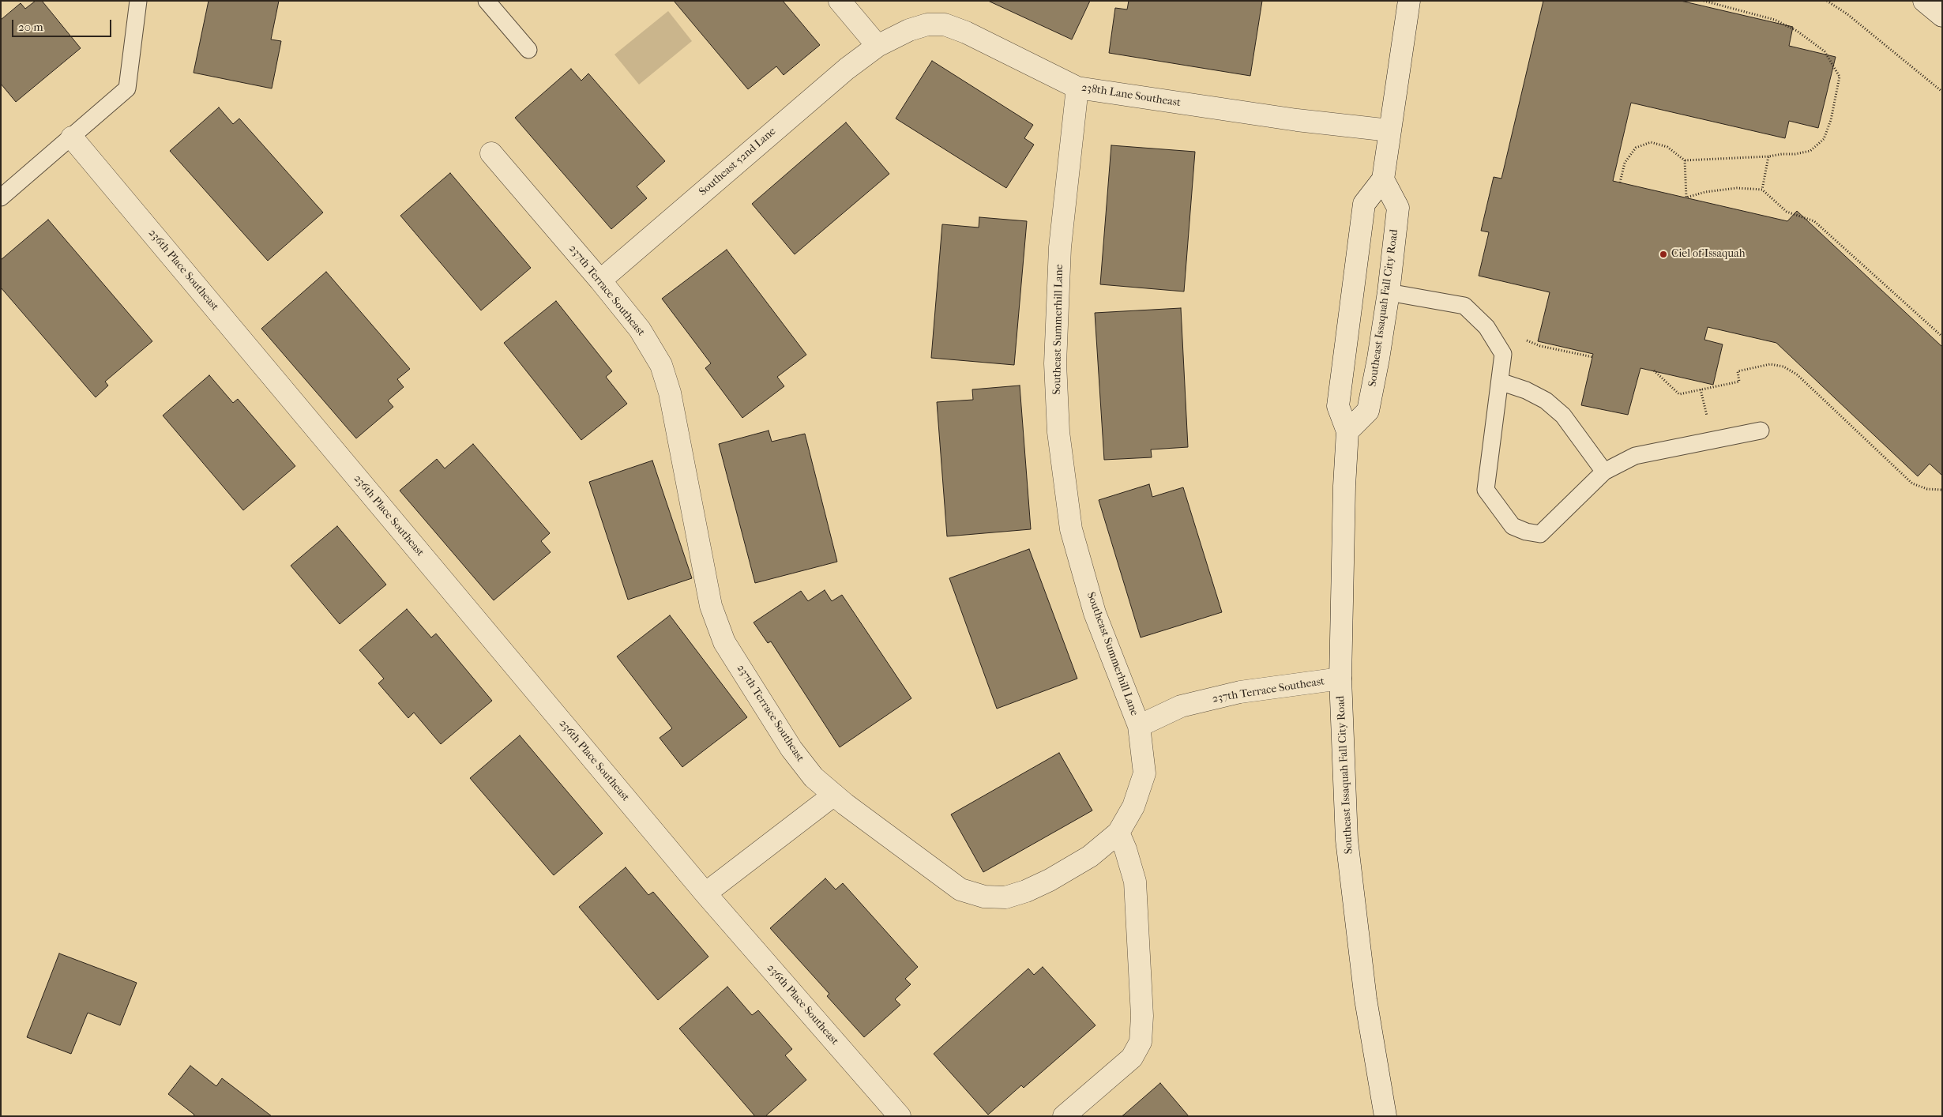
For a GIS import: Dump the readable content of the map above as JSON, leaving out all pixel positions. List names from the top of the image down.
{
  "streets": {
    "street": [
      "238th Lane Southeast",
      "Southeast 52nd Lane",
      "236th Place Southeast",
      "237th Terrace Southeast",
      "Southeast Issaquah Fall City Road",
      "Southeast Summerhill Lane"
    ]
  },
  "crossings": [
    ["238th Lane Southeast", "Southeast 52nd Lane"],
    ["238th Lane Southeast", "Southeast Summerhill Lane"],
    ["Southeast 52nd Lane", "237th Terrace Southeast"],
    ["237th Terrace Southeast", "Southeast Issaquah Fall City Road"],
    ["237th Terrace Southeast", "Southeast Summerhill Lane"]
  ],
  "places": ["Ciel of Issaquah"],
  "scale_bar": "20 m"
}
